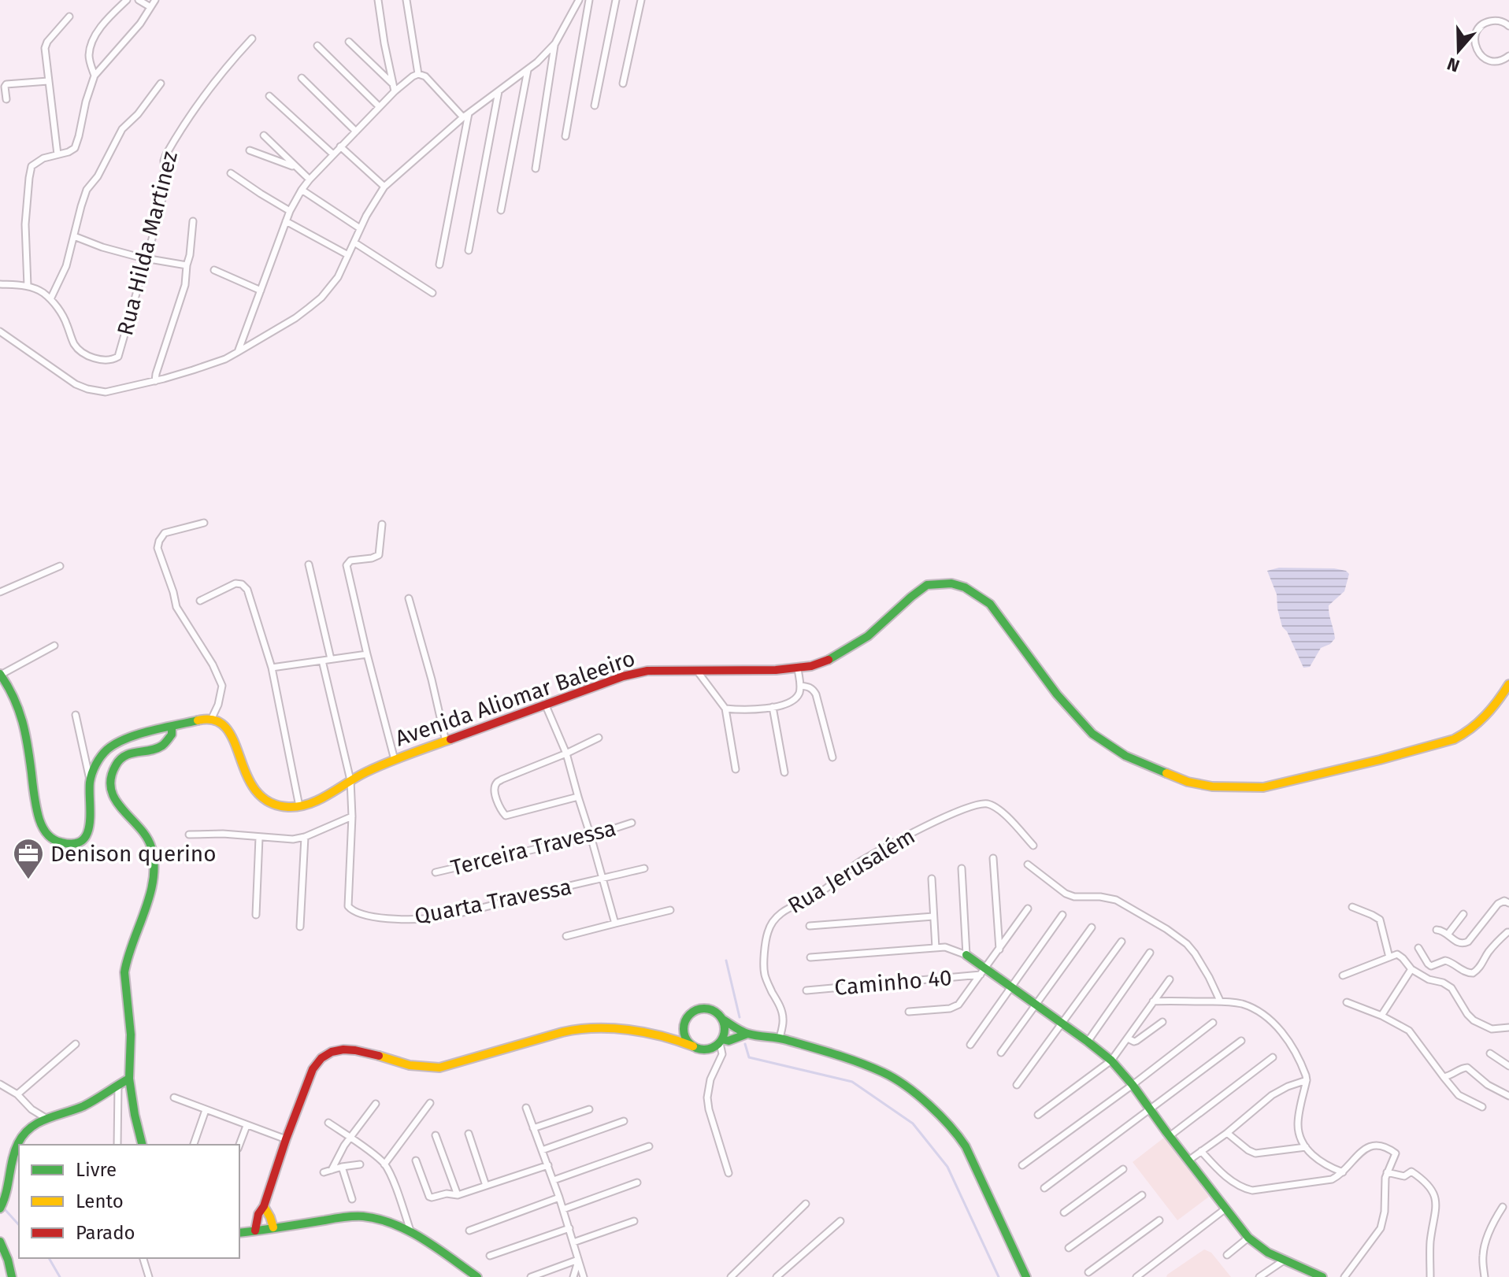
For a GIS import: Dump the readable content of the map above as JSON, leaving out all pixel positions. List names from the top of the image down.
{
  "streets": {
    "main road": ["Avenida Aliomar Baleeiro"],
    "street": [
      "Rua Hilda Martinez",
      "Terceira Travessa",
      "Rua Jerusalém",
      "Quarta Travessa",
      "Caminho 40"
    ]
  },
  "places": {
    "office": ["Denison querino"]
  },
  "legend": ["Livre", "Lento", "Parado"],
  "north": "bottom"
}
